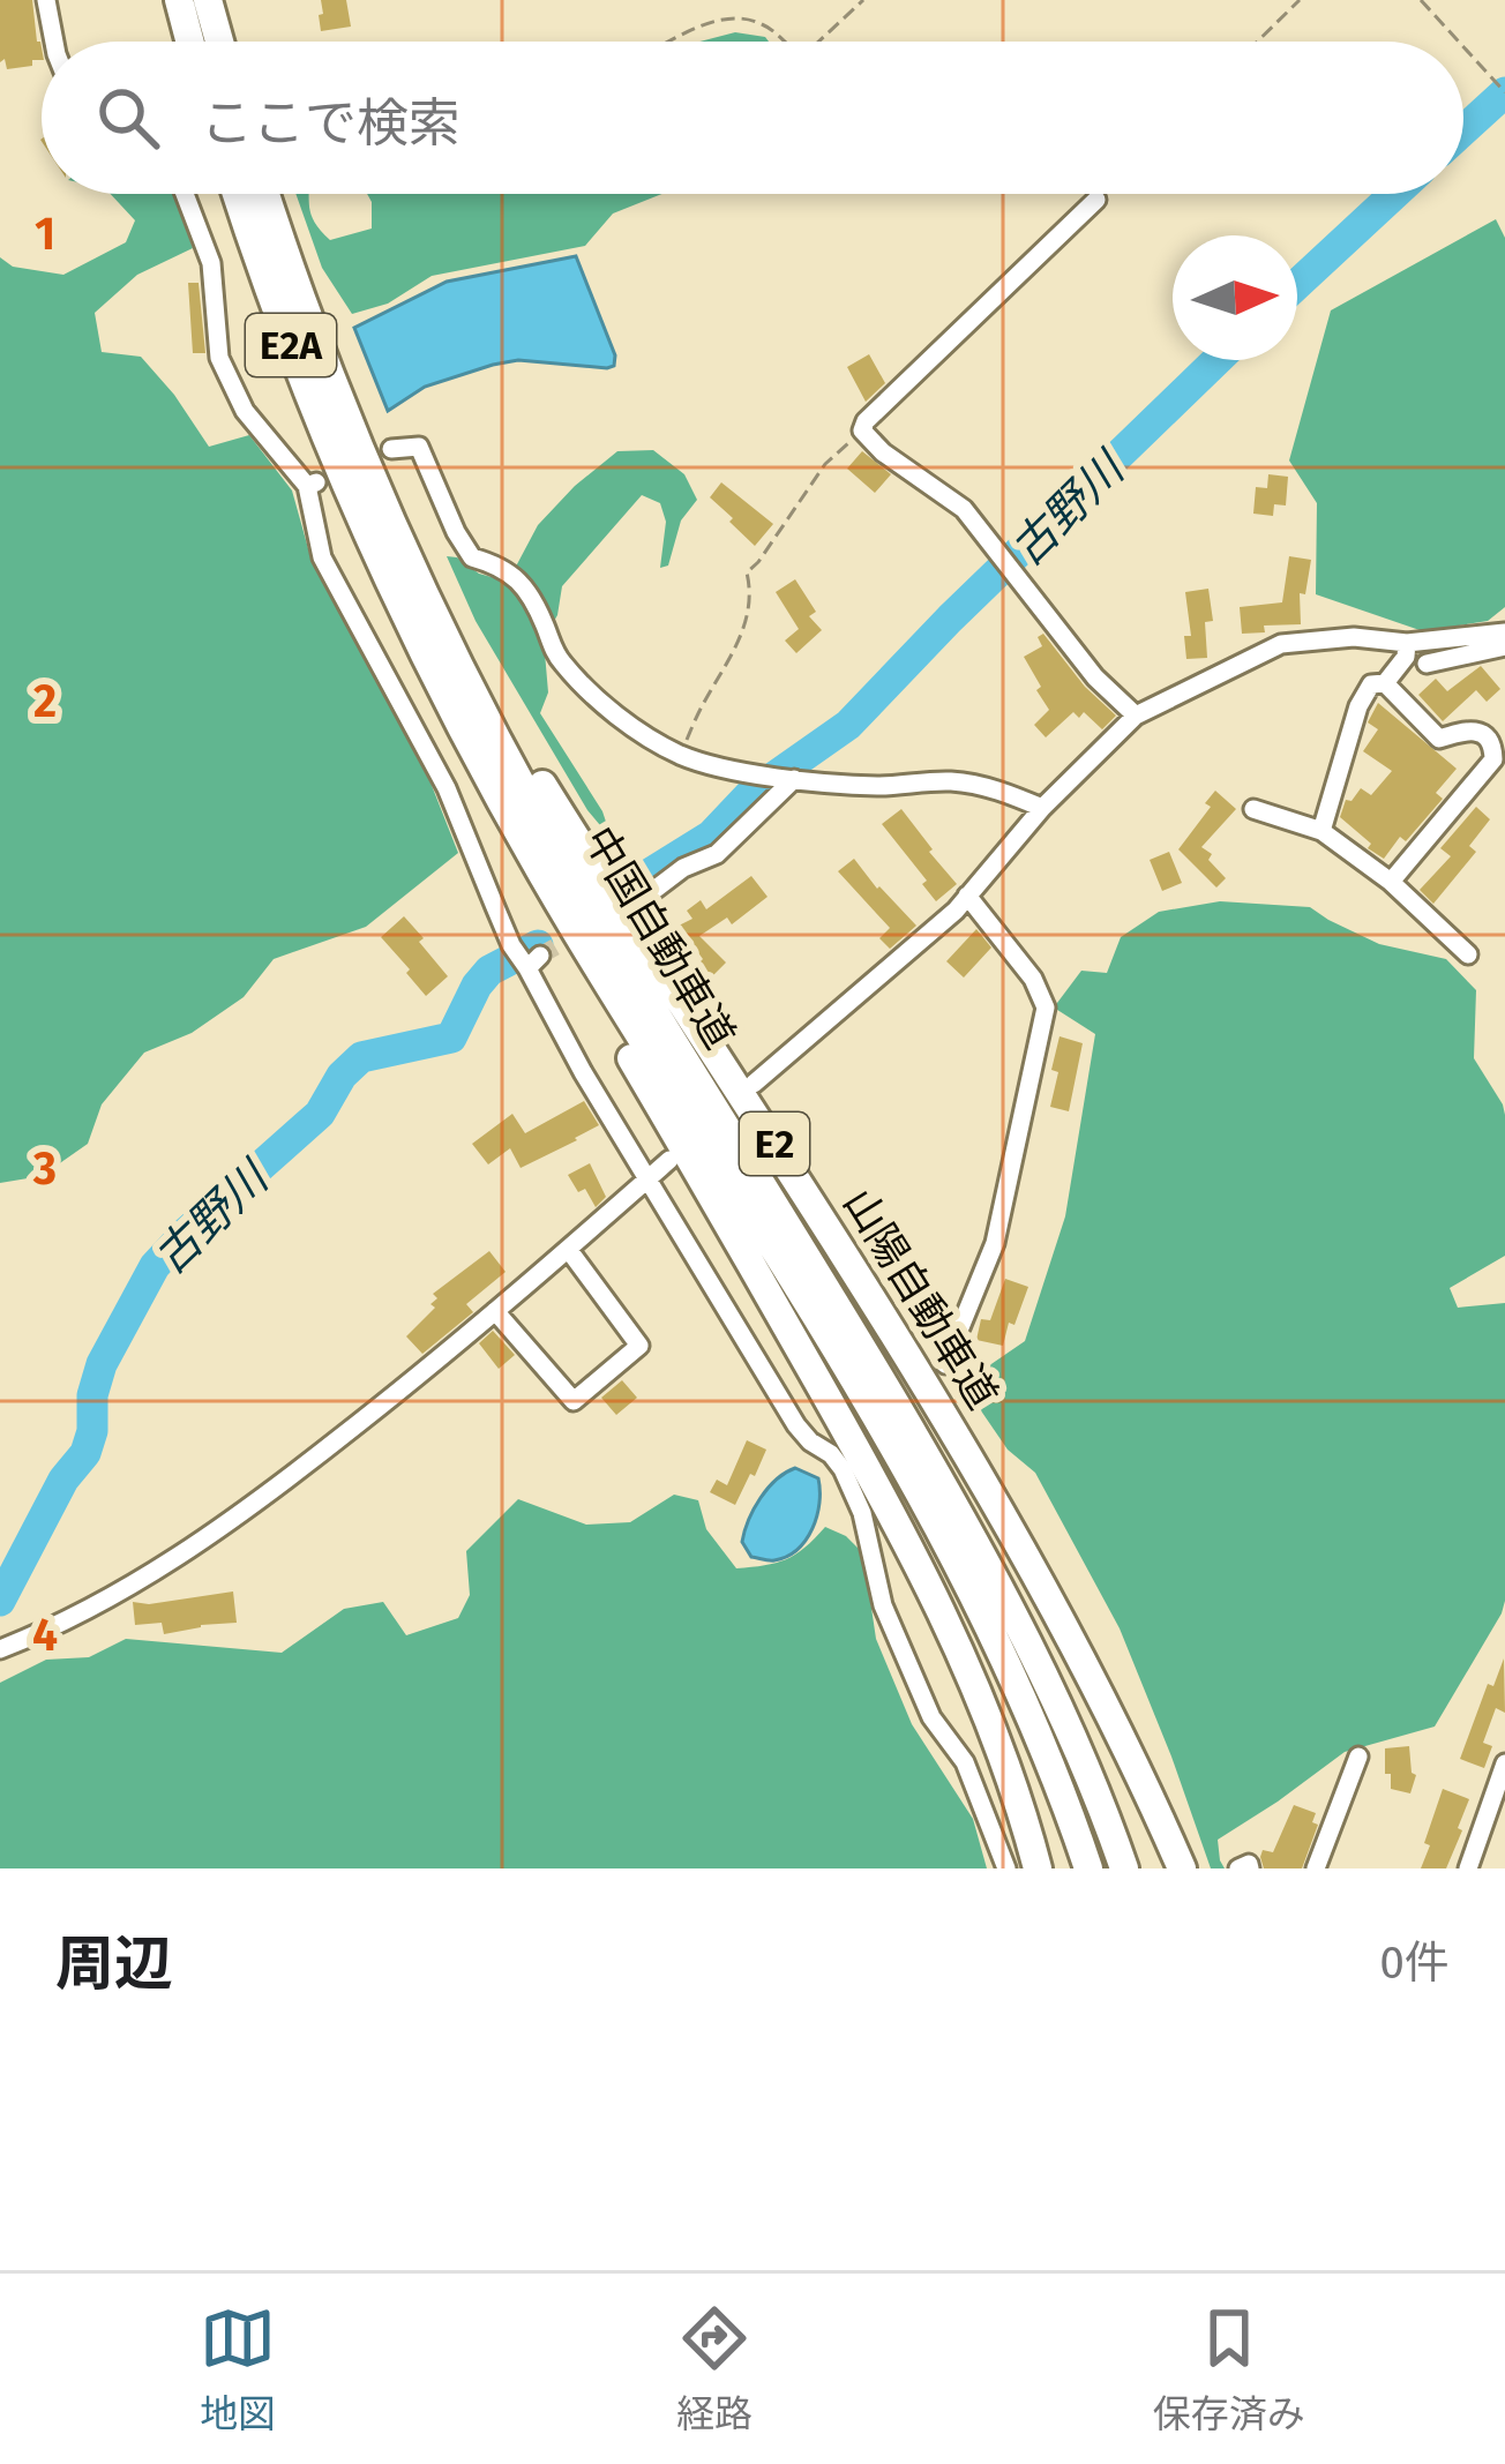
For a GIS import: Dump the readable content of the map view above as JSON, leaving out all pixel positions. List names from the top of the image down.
{
  "streets": {
    "highway": [
      "E2A",
      "中国自動車道",
      "E2",
      "山陽自動車道"
    ]
  },
  "crossings": [
    ["中国自動車道", "E2"],
    ["中国自動車道", "山陽自動車道"]
  ],
  "water": ["古野川"],
  "north": "right",
  "page": {
    "search": "ここで検索",
    "heading": ["周辺", "0件"],
    "nav": ["地図", "経路", "保存済み"]
  },
  "grid": {
    "rows": [
      "1",
      "2",
      "3",
      "4"
    ]
  }
}
